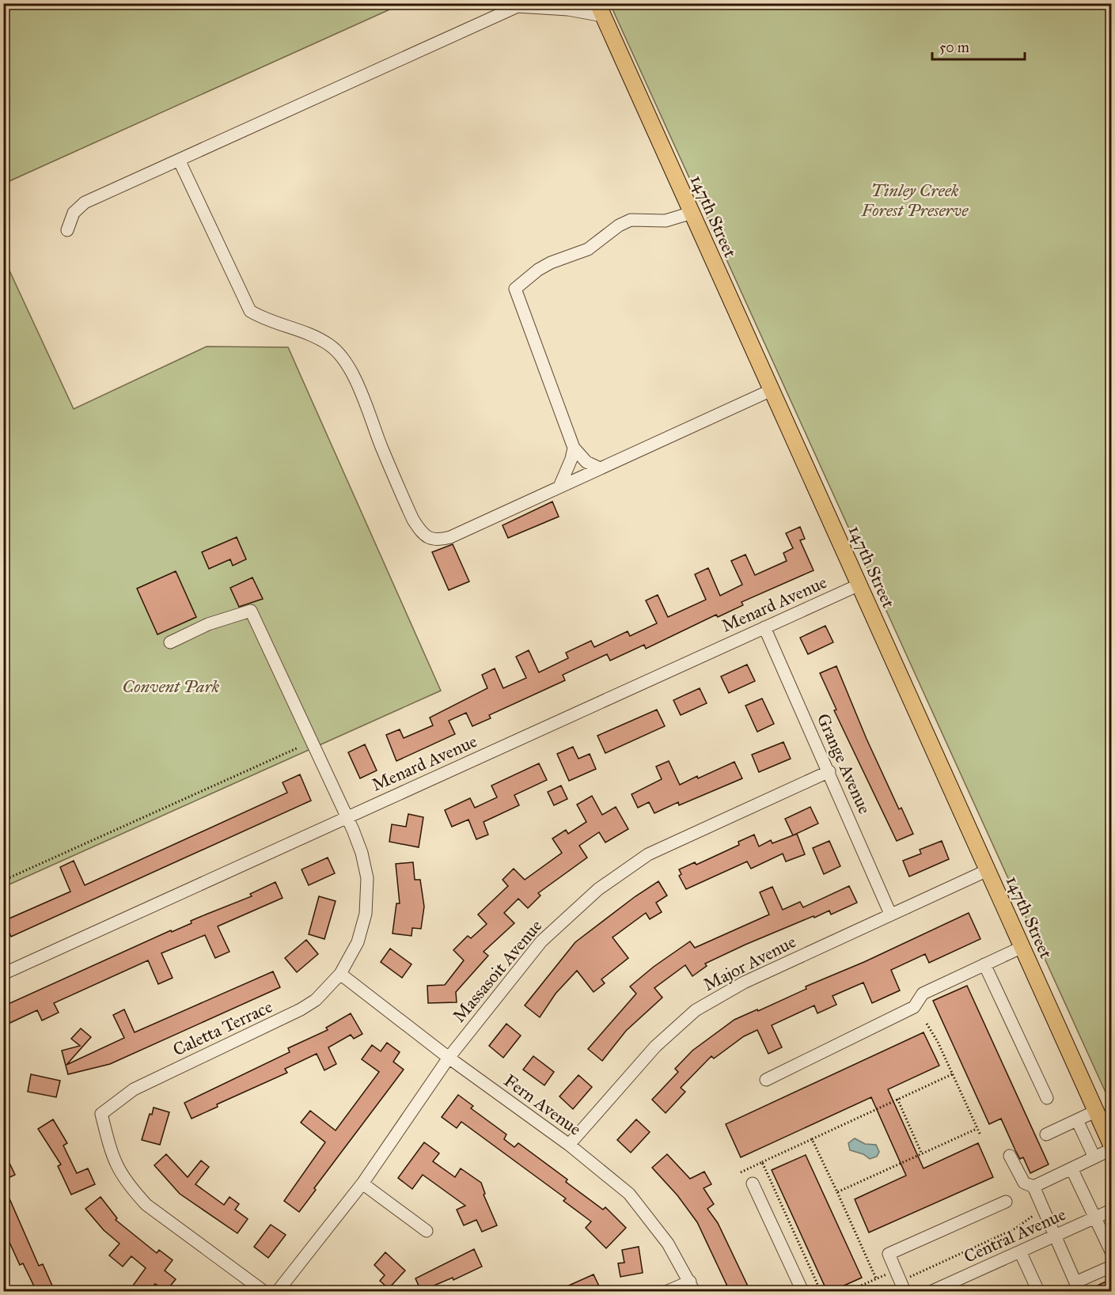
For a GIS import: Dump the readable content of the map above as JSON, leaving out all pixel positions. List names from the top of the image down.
{
  "streets": {
    "main road": ["147th Street"],
    "street": [
      "Menard Avenue",
      "Grange Avenue",
      "Major Avenue",
      "Massasoit Avenue",
      "Caletta Terrace",
      "Fern Avenue",
      "Central Avenue"
    ]
  },
  "crossings": [
    ["147th Street", "Menard Avenue"],
    ["147th Street", "Major Avenue"],
    ["Menard Avenue", "Grange Avenue"],
    ["Menard Avenue", "Caletta Terrace"],
    ["Grange Avenue", "Major Avenue"],
    ["Grange Avenue", "Massasoit Avenue"],
    ["Major Avenue", "Fern Avenue"],
    ["Massasoit Avenue", "Fern Avenue"],
    ["Caletta Terrace", "Fern Avenue"]
  ],
  "parks": ["Tinley Creek Forest Preserve", "Convent Park"],
  "scale_bar": "50 m"
}
